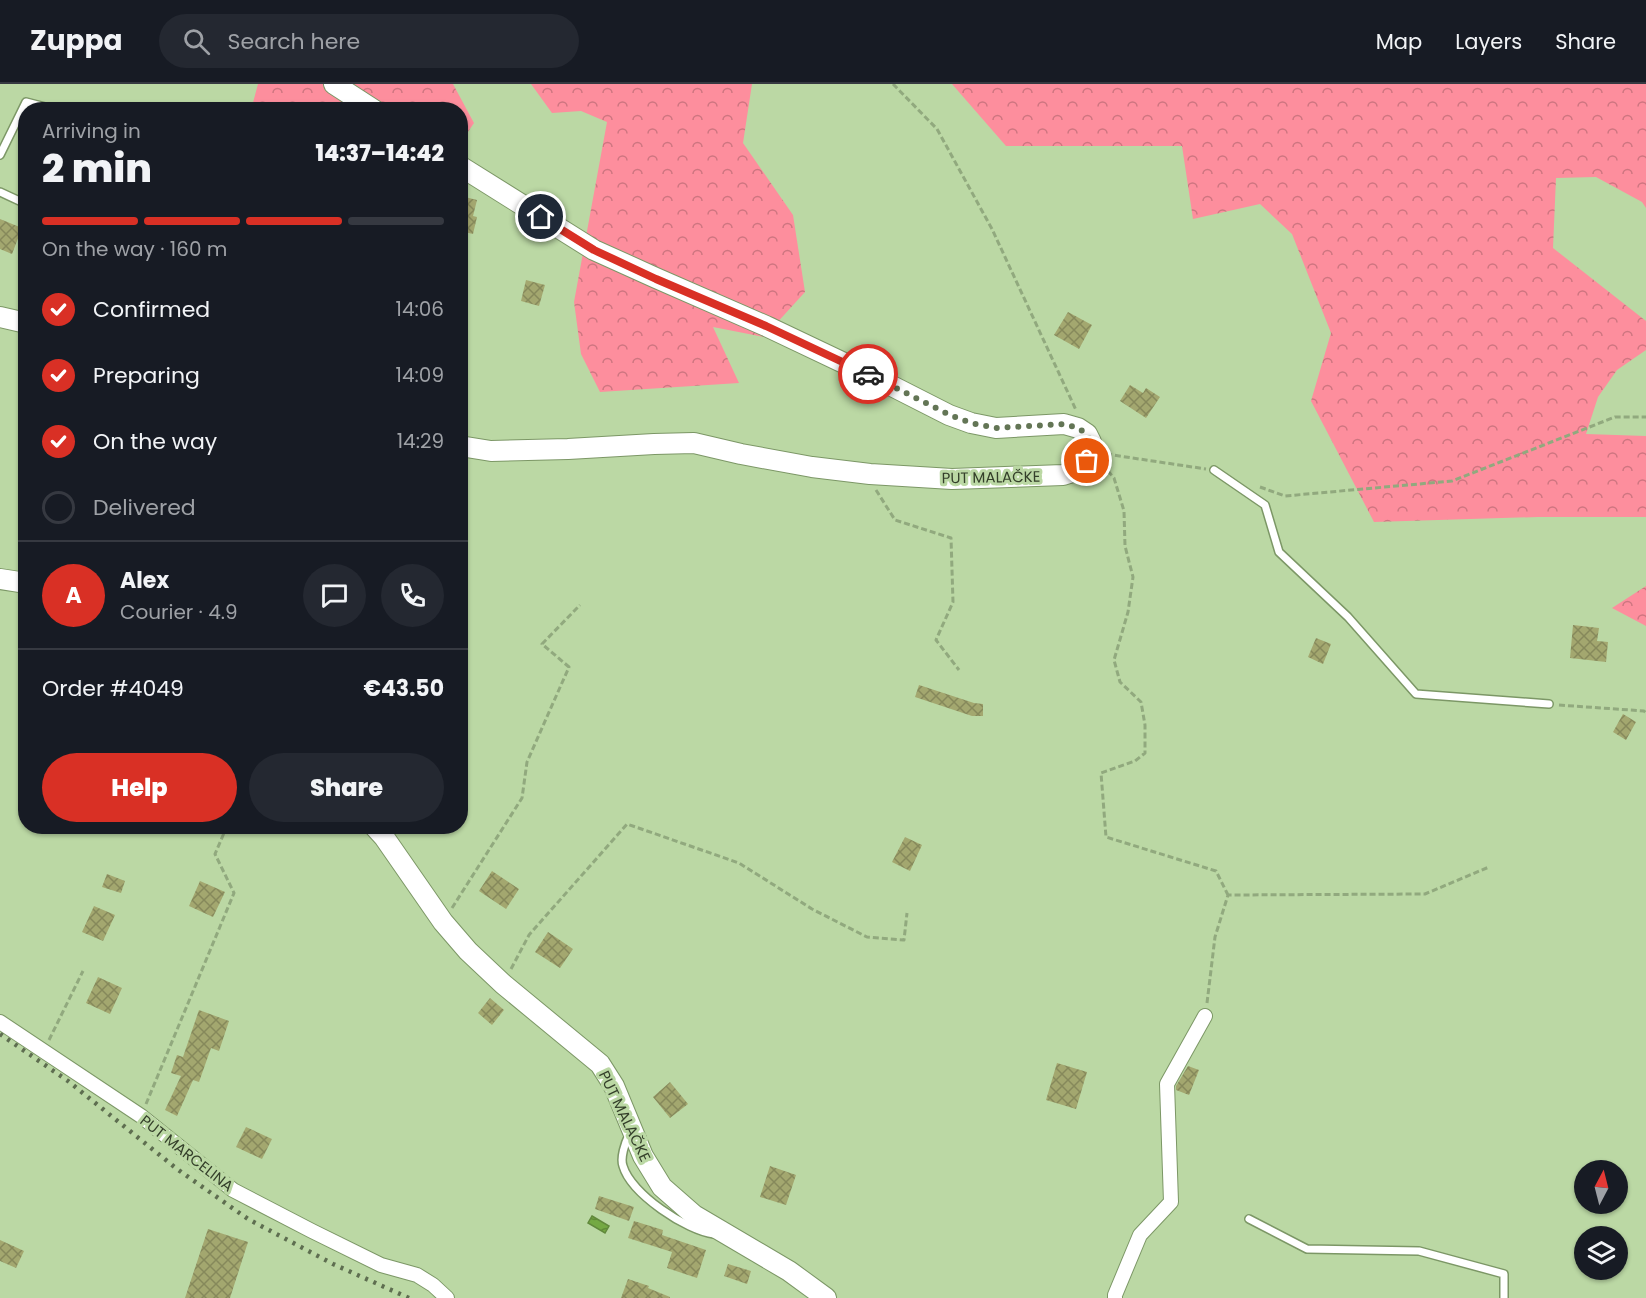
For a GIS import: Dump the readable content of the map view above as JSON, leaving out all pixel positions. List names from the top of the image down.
{
  "streets": {
    "main road": ["PUT MALAČKE"],
    "street": ["PUT MARCELINA"]
  },
  "north": "top",
  "page": {
    "header": "Zuppa",
    "search": "Search here",
    "nav": ["Map", "Layers", "Share"],
    "heading": ["2 min", "Arriving in", "14:37–14:42"],
    "panel": [
      "Alex",
      "Courier · 4.9",
      "Order #4049",
      "€43.50"
    ],
    "bar": "On the way · 160 m",
    "list": [
      ["Confirmed", "14:06"],
      ["Preparing", "14:09"],
      ["On the way", "14:29"],
      "Delivered"
    ],
    "round": "A",
    "buttons": ["Help", "Share"]
  }
}
